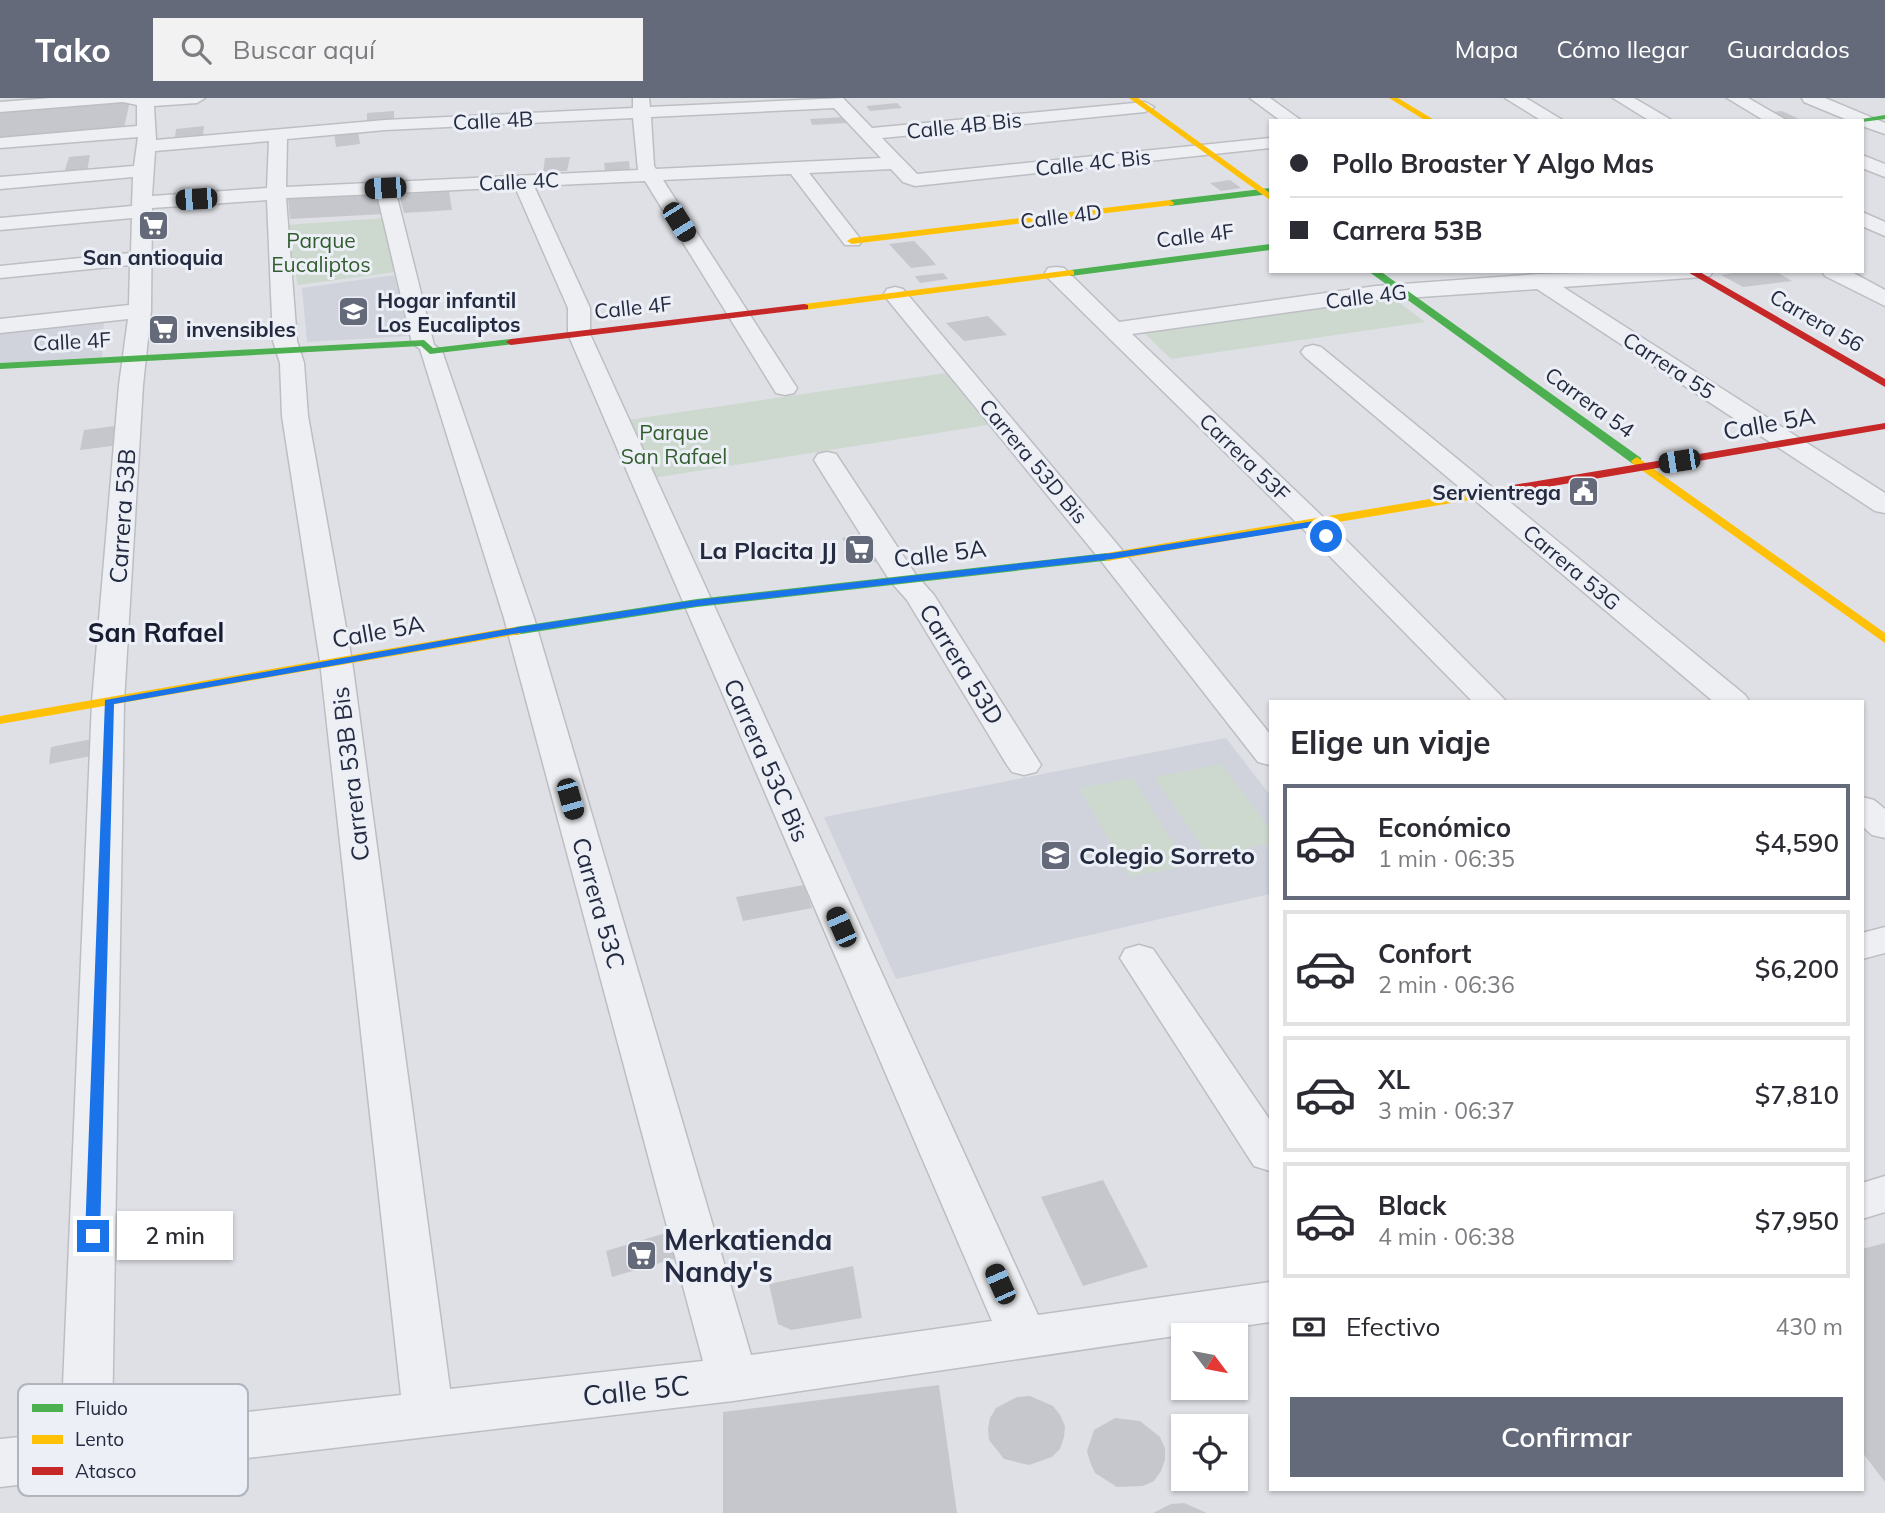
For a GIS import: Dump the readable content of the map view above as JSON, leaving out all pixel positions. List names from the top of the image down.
{
  "streets": {
    "street": [
      "Calle 4B",
      "Calle 4B Bis",
      "Calle 4C Bis",
      "Calle 4C",
      "Calle 4D",
      "Calle 4F",
      "Calle 4G",
      "Carrera 56",
      "Carrera 55",
      "Carrera 54",
      "Calle 5A",
      "Carrera 53F",
      "Carrera 53D Bis",
      "Carrera 53B",
      "Carrera 53G",
      "Carrera 53D",
      "Carrera 53C Bis",
      "Carrera 53B Bis",
      "Carrera 53C",
      "Calle 5C"
    ]
  },
  "crossings": [
    ["Calle 4B", "Calle 4C"],
    ["Calle 4B", "Carrera 53B"],
    ["Calle 4B", "Carrera 53B Bis"],
    ["Calle 4C Bis", "Calle 4C"],
    ["Calle 4C", "Carrera 53B"],
    ["Calle 4C", "Carrera 53C Bis"],
    ["Calle 4C", "Carrera 53B Bis"],
    ["Calle 4C", "Carrera 53C"],
    ["Calle 4F", "Carrera 53F"],
    ["Calle 4F", "Carrera 53D Bis"],
    ["Calle 4F", "Carrera 53B"],
    ["Calle 4F", "Carrera 53C Bis"],
    ["Calle 4F", "Carrera 53B Bis"],
    ["Calle 4F", "Carrera 53C"],
    ["Calle 4G", "Carrera 55"],
    ["Calle 4G", "Carrera 54"],
    ["Calle 4G", "Carrera 53F"],
    ["Carrera 55", "Calle 5A"],
    ["Carrera 54", "Calle 5A"],
    ["Calle 5A", "Carrera 53F"],
    ["Calle 5A", "Carrera 53D Bis"],
    ["Calle 5A", "Carrera 53B"],
    ["Calle 5A", "Carrera 53G"],
    ["Calle 5A", "Carrera 53D"],
    ["Calle 5A", "Carrera 53C Bis"],
    ["Calle 5A", "Carrera 53B Bis"],
    ["Calle 5A", "Carrera 53C"],
    ["Carrera 53C Bis", "Calle 5C"],
    ["Carrera 53B Bis", "Calle 5C"],
    ["Carrera 53C", "Calle 5C"]
  ],
  "districts": ["San Rafael"],
  "parks": ["Parque Eucaliptos", "Parque San Rafael"],
  "places": {
    "supermarket": [
      "San antioquia",
      "invensibles",
      "La Placita JJ",
      "Merkatienda Nandy's"
    ],
    "school or university": ["Hogar infantil Los Eucaliptos", "Colegio Sorreto"],
    "public building": ["Servientrega"]
  },
  "legend": ["Fluido", "Lento", "Atasco"],
  "north": "bottom right",
  "page": {
    "header": "Tako",
    "search": "Buscar aquí",
    "nav": ["Mapa", "Cómo llegar", "Guardados"],
    "banner": ["Pollo Broaster Y Algo Mas", "Carrera 53B"],
    "heading": "Elige un viaje",
    "list": [
      {
        "name": "Económico",
        "note": "1 min · 06:35",
        "value": "$4,590"
      },
      {
        "name": "Confort",
        "note": "2 min · 06:36",
        "value": "$6,200"
      },
      {
        "name": "XL",
        "note": "3 min · 06:37",
        "value": "$7,810"
      },
      {
        "name": "Black",
        "note": "4 min · 06:38",
        "value": "$7,950"
      }
    ],
    "bubble": "2 min",
    "pay": ["Efectivo", "430 m"],
    "buttons": "Confirmar"
  }
}
